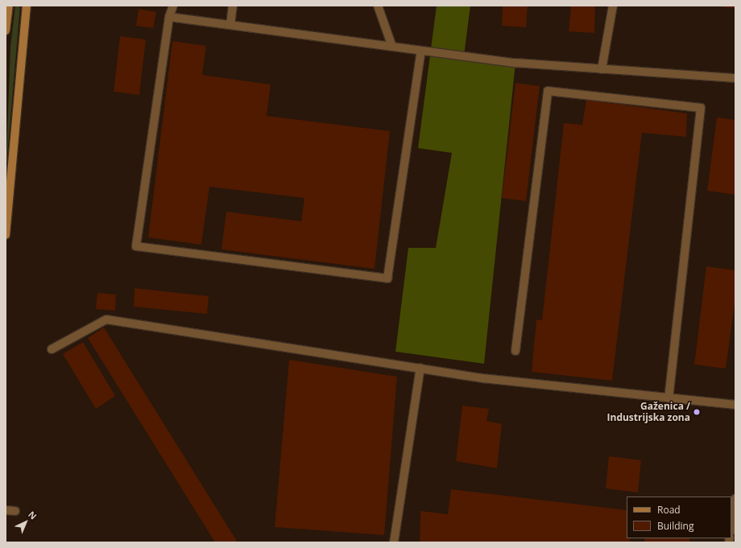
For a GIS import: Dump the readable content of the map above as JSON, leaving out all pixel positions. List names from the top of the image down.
{
  "places": ["Gaženica / Industrijska zona"],
  "legend": ["Road", "Building"],
  "north": "top right"
}
